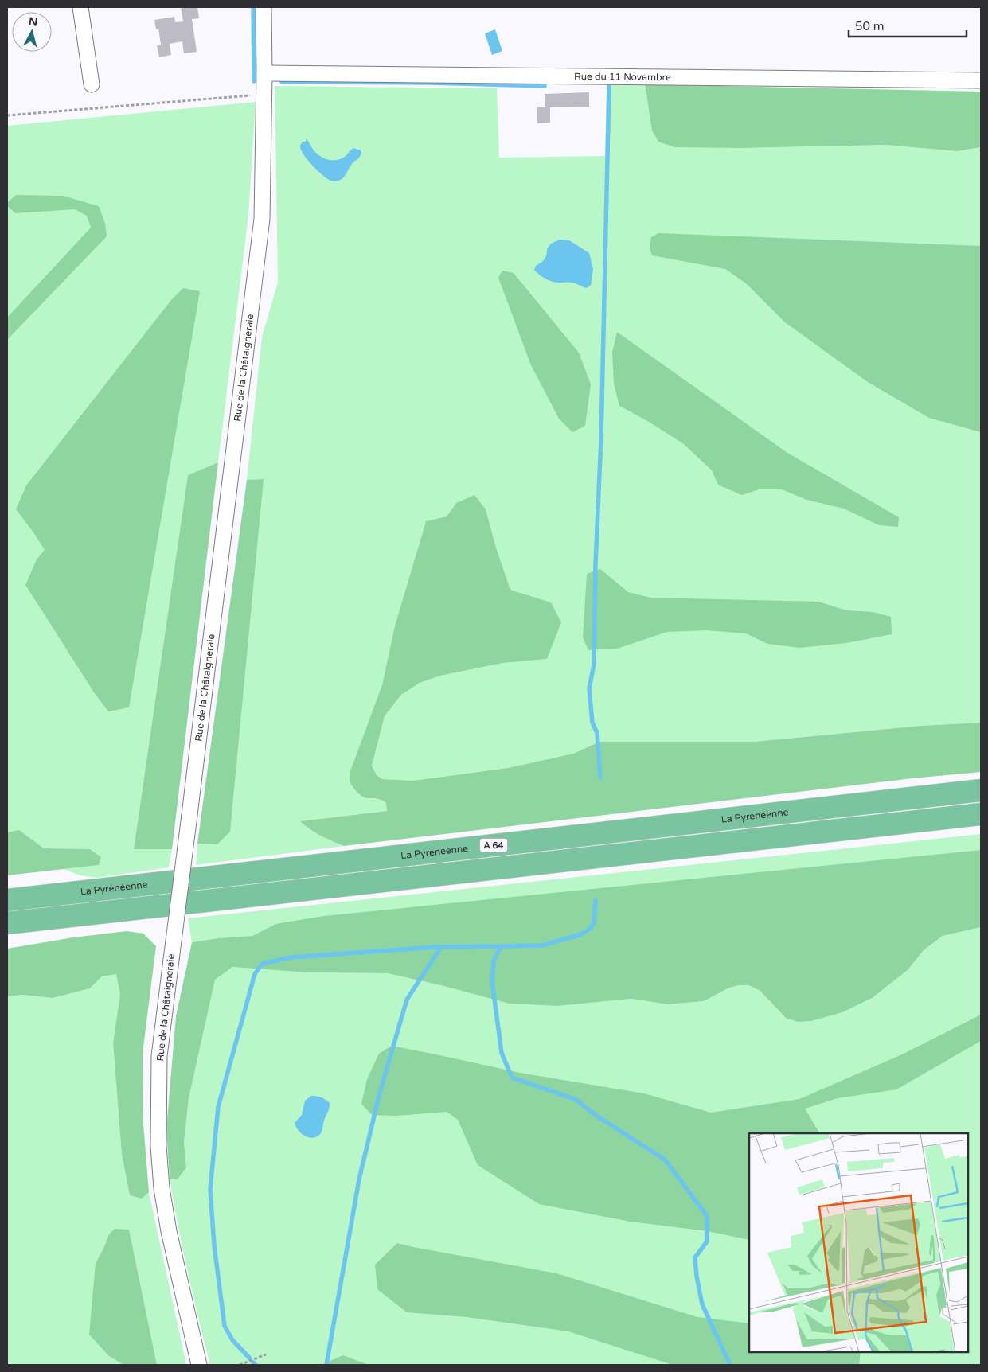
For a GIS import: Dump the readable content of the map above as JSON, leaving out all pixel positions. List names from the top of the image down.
{
  "streets": {
    "highway": ["La Pyrénéenne", "A 64"],
    "street": ["Rue du 11 Novembre", "Rue de la Châtaigneraie"]
  },
  "crossings": [
    ["Rue du 11 Novembre", "Rue de la Châtaigneraie"]
  ],
  "scale_bar": "50 m",
  "north": "top"
}
